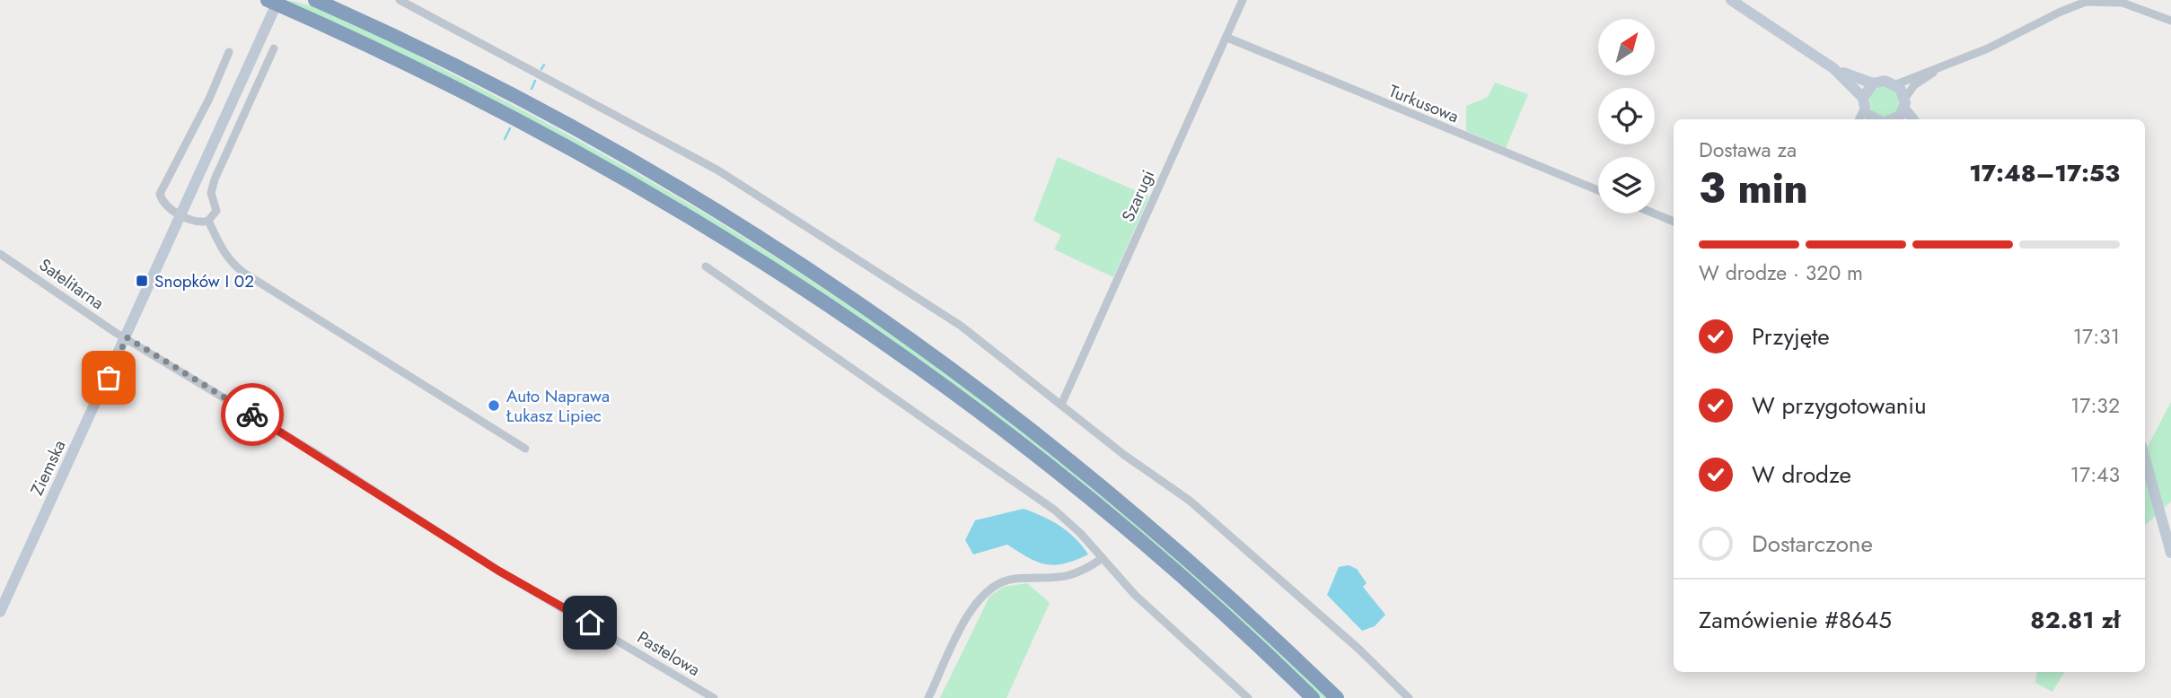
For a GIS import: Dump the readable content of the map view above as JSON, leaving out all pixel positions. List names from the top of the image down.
{
  "streets": {
    "street": [
      "Turkusowa",
      "Szarugi",
      "Satelitarna",
      "Ziemska",
      "Pastelowa"
    ]
  },
  "crossings": [
    ["Turkusowa", "Szarugi"],
    ["Satelitarna", "Ziemska"],
    ["Satelitarna", "Pastelowa"],
    ["Ziemska", "Pastelowa"]
  ],
  "places": {
    "transit": ["Snopków I 02"],
    "other": ["Auto Naprawa Łukasz Lipiec"]
  },
  "north": "top right",
  "page": {
    "heading": ["3 min", "Dostawa za", "17:48–17:53"],
    "panel": ["Zamówienie #8645", "82.81 zł"],
    "bar": "W drodze · 320 m",
    "list": [
      ["Przyjęte", "17:31"],
      ["W przygotowaniu", "17:32"],
      ["W drodze", "17:43"],
      "Dostarczone"
    ]
  }
}
